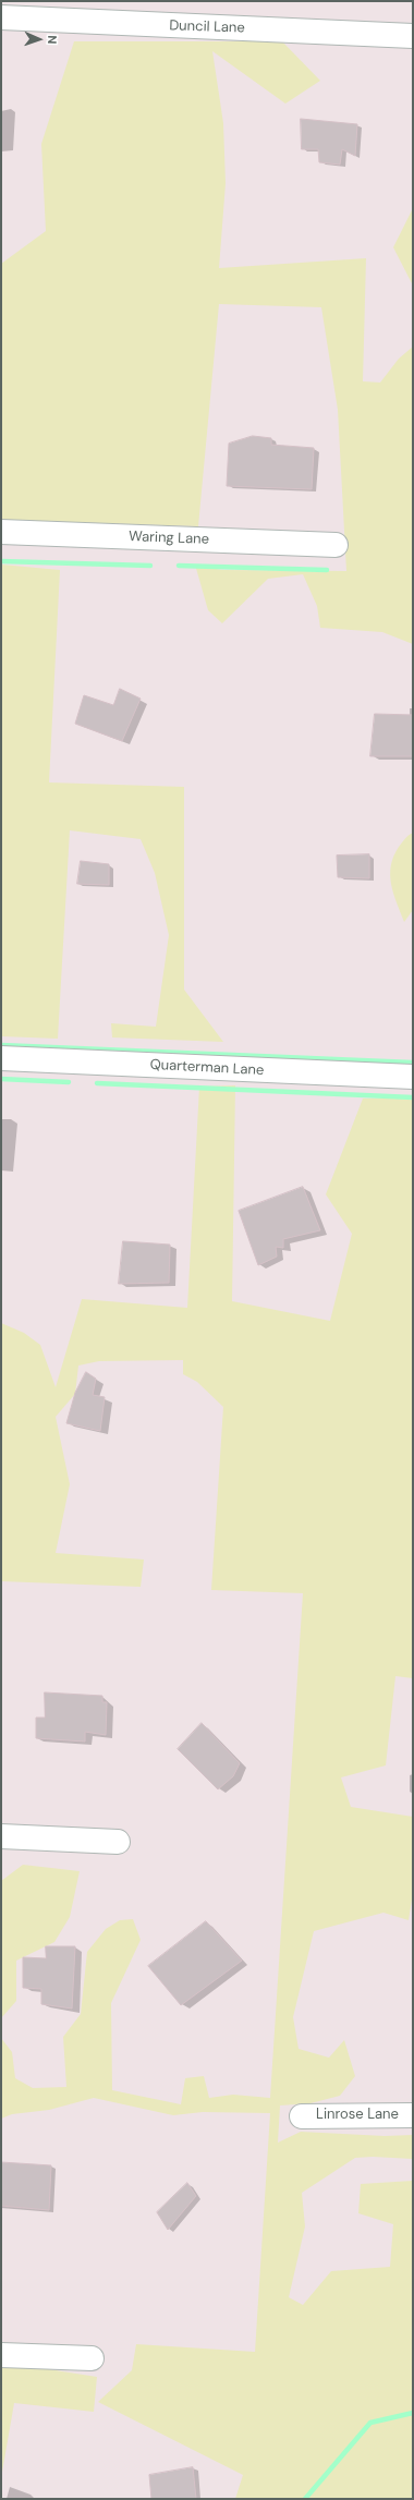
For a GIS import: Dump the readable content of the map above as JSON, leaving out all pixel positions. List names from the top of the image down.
{
  "streets": {
    "street": [
      "Duncil Lane",
      "Waring Lane",
      "Quarterman Lane",
      "Linrose Lane"
    ]
  },
  "north": "right"
}
